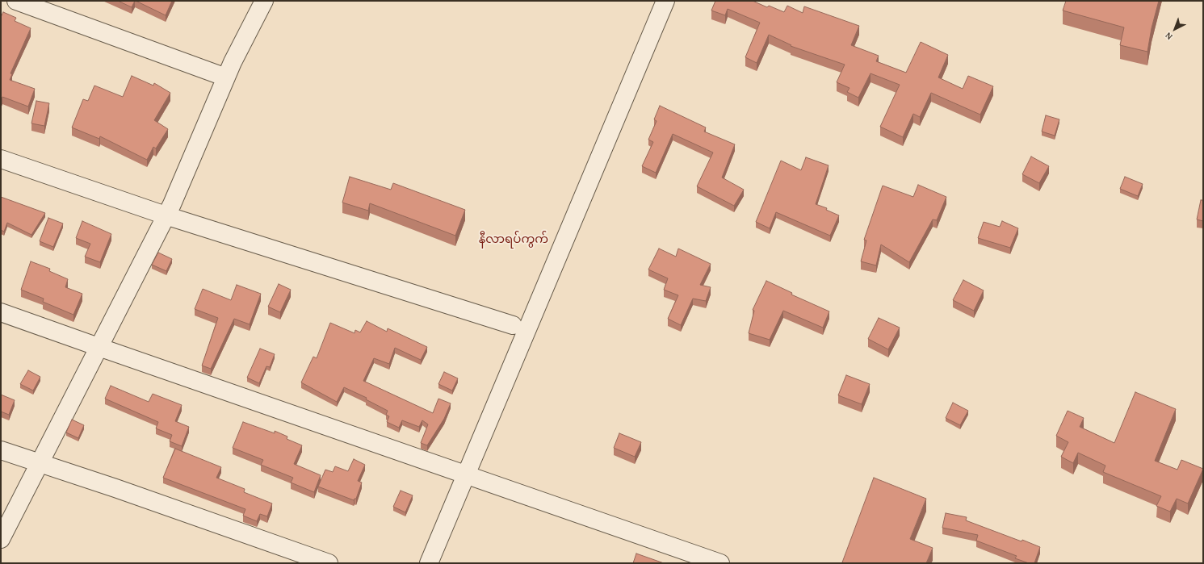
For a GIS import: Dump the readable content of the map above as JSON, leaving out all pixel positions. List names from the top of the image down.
{
  "districts": ["နီလာရပ်ကွက်"],
  "north": "bottom left"
}
